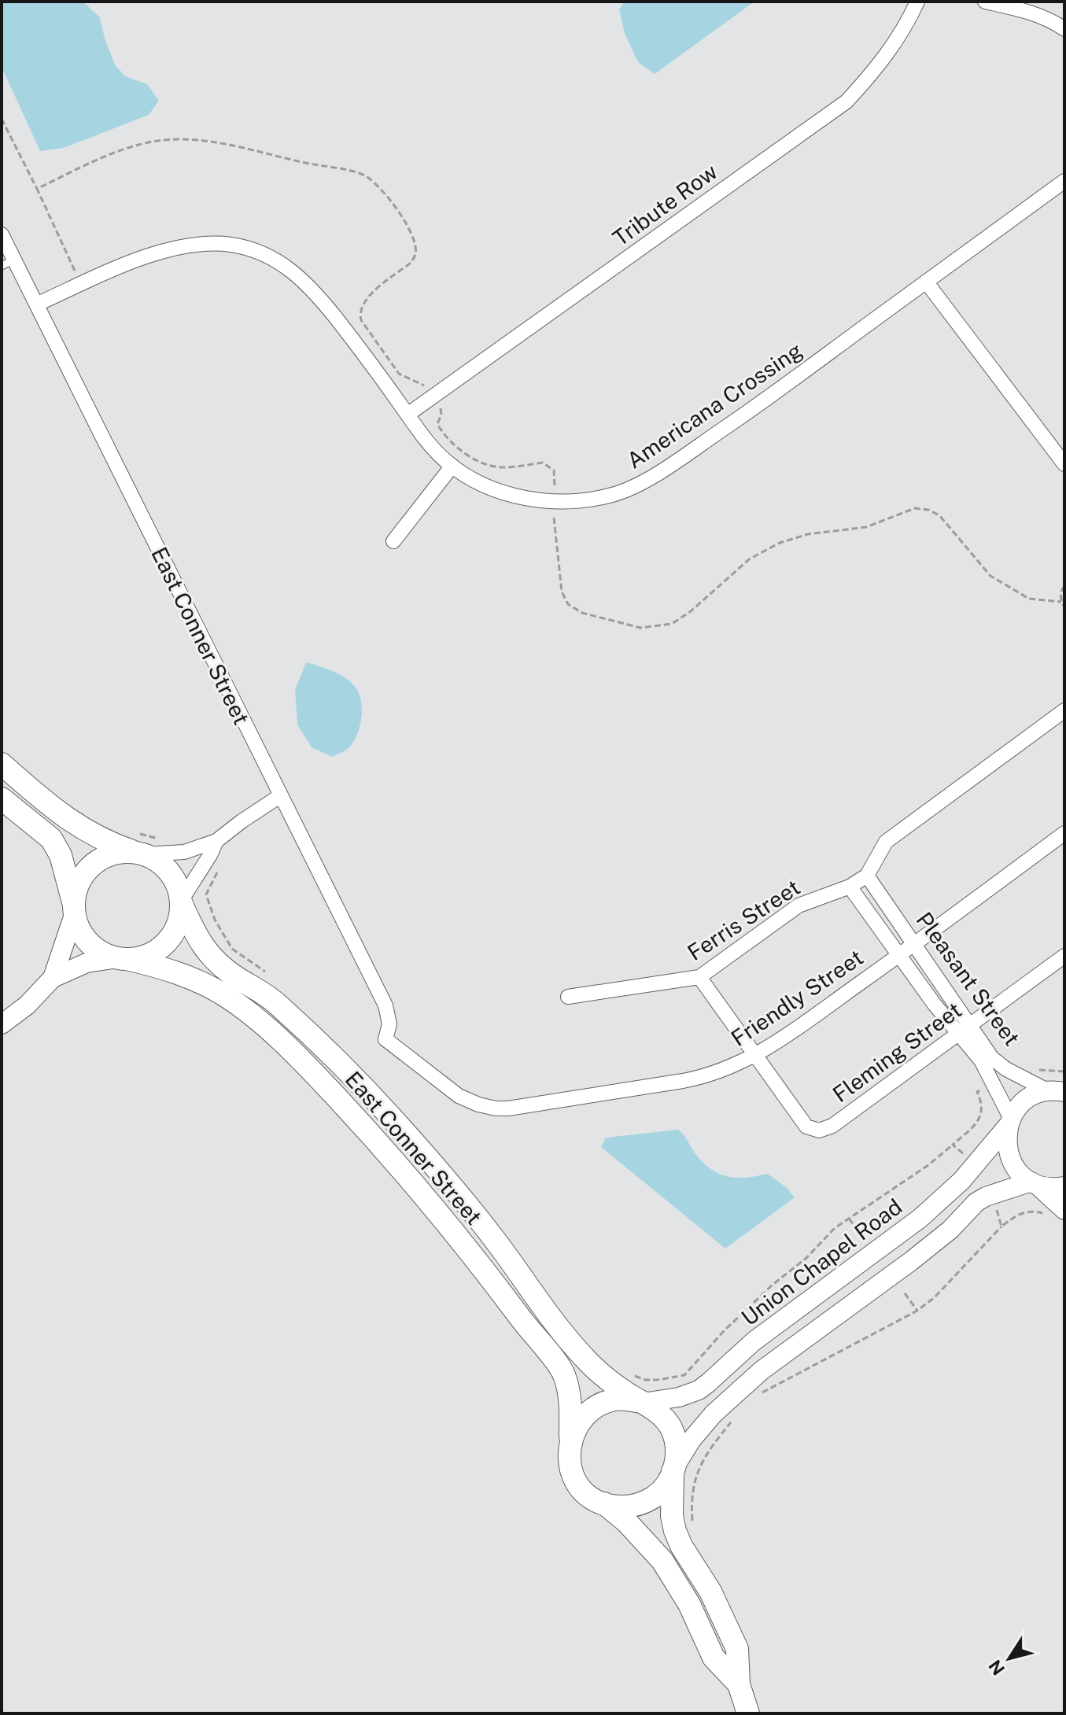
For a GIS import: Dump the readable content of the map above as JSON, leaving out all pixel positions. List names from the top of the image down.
{
  "streets": {
    "main road": ["East Conner Street", "Union Chapel Road"],
    "street": [
      "Tribute Row",
      "Americana Crossing",
      "Ferris Street",
      "Pleasant Street",
      "Friendly Street",
      "Fleming Street"
    ]
  },
  "crossings": [
    ["Tribute Row", "Americana Crossing"],
    ["Americana Crossing", "East Conner Street"],
    ["East Conner Street", "Friendly Street"],
    ["East Conner Street", "Union Chapel Road"],
    ["Ferris Street", "Pleasant Street"],
    ["Pleasant Street", "Friendly Street"],
    ["Pleasant Street", "Fleming Street"],
    ["Pleasant Street", "Union Chapel Road"],
    ["Friendly Street", "Fleming Street"]
  ],
  "north": "bottom left"
}
